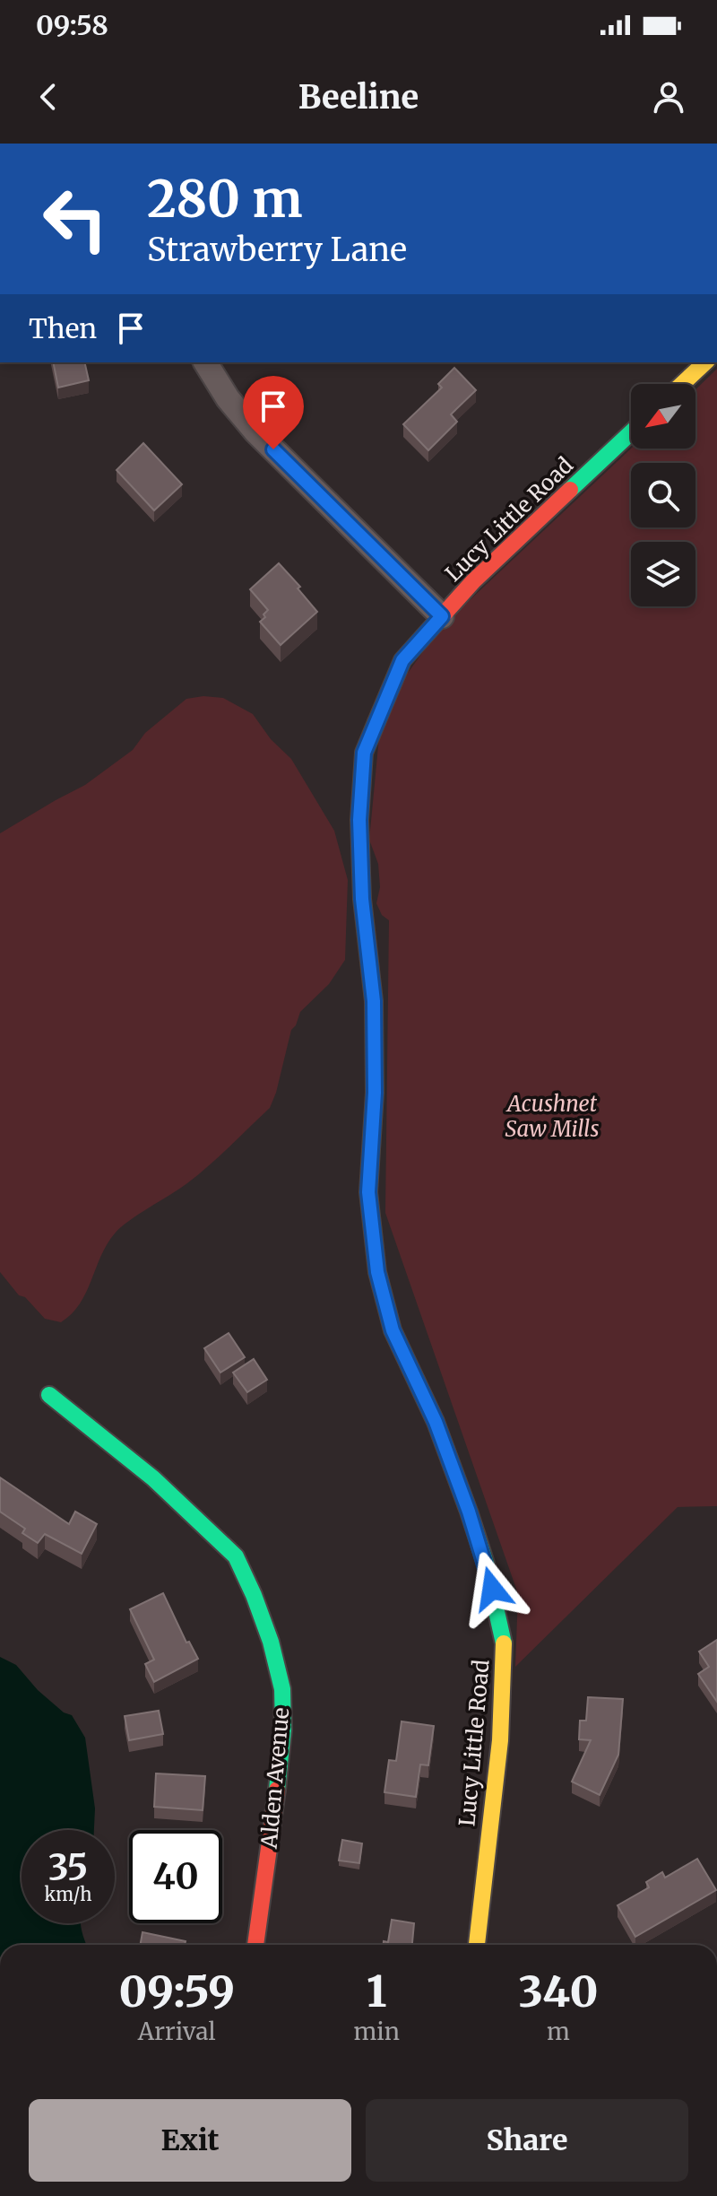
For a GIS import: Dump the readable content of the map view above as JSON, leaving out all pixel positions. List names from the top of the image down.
{
  "streets": {
    "street": ["Lucy Little Road", "Alden Avenue"]
  },
  "parks": ["Acushnet Saw Mills"],
  "north": "bottom left",
  "page": {
    "status": "09:58",
    "header": "Beeline",
    "turn": ["280 m", "Strawberry Lane"],
    "then": "Then",
    "speed": "35 km/h",
    "limit": "40",
    "eta": [
      "09:59",
      "Arrival",
      "1",
      "min",
      "340",
      "m"
    ],
    "buttons": ["Exit", "Share"]
  }
}
